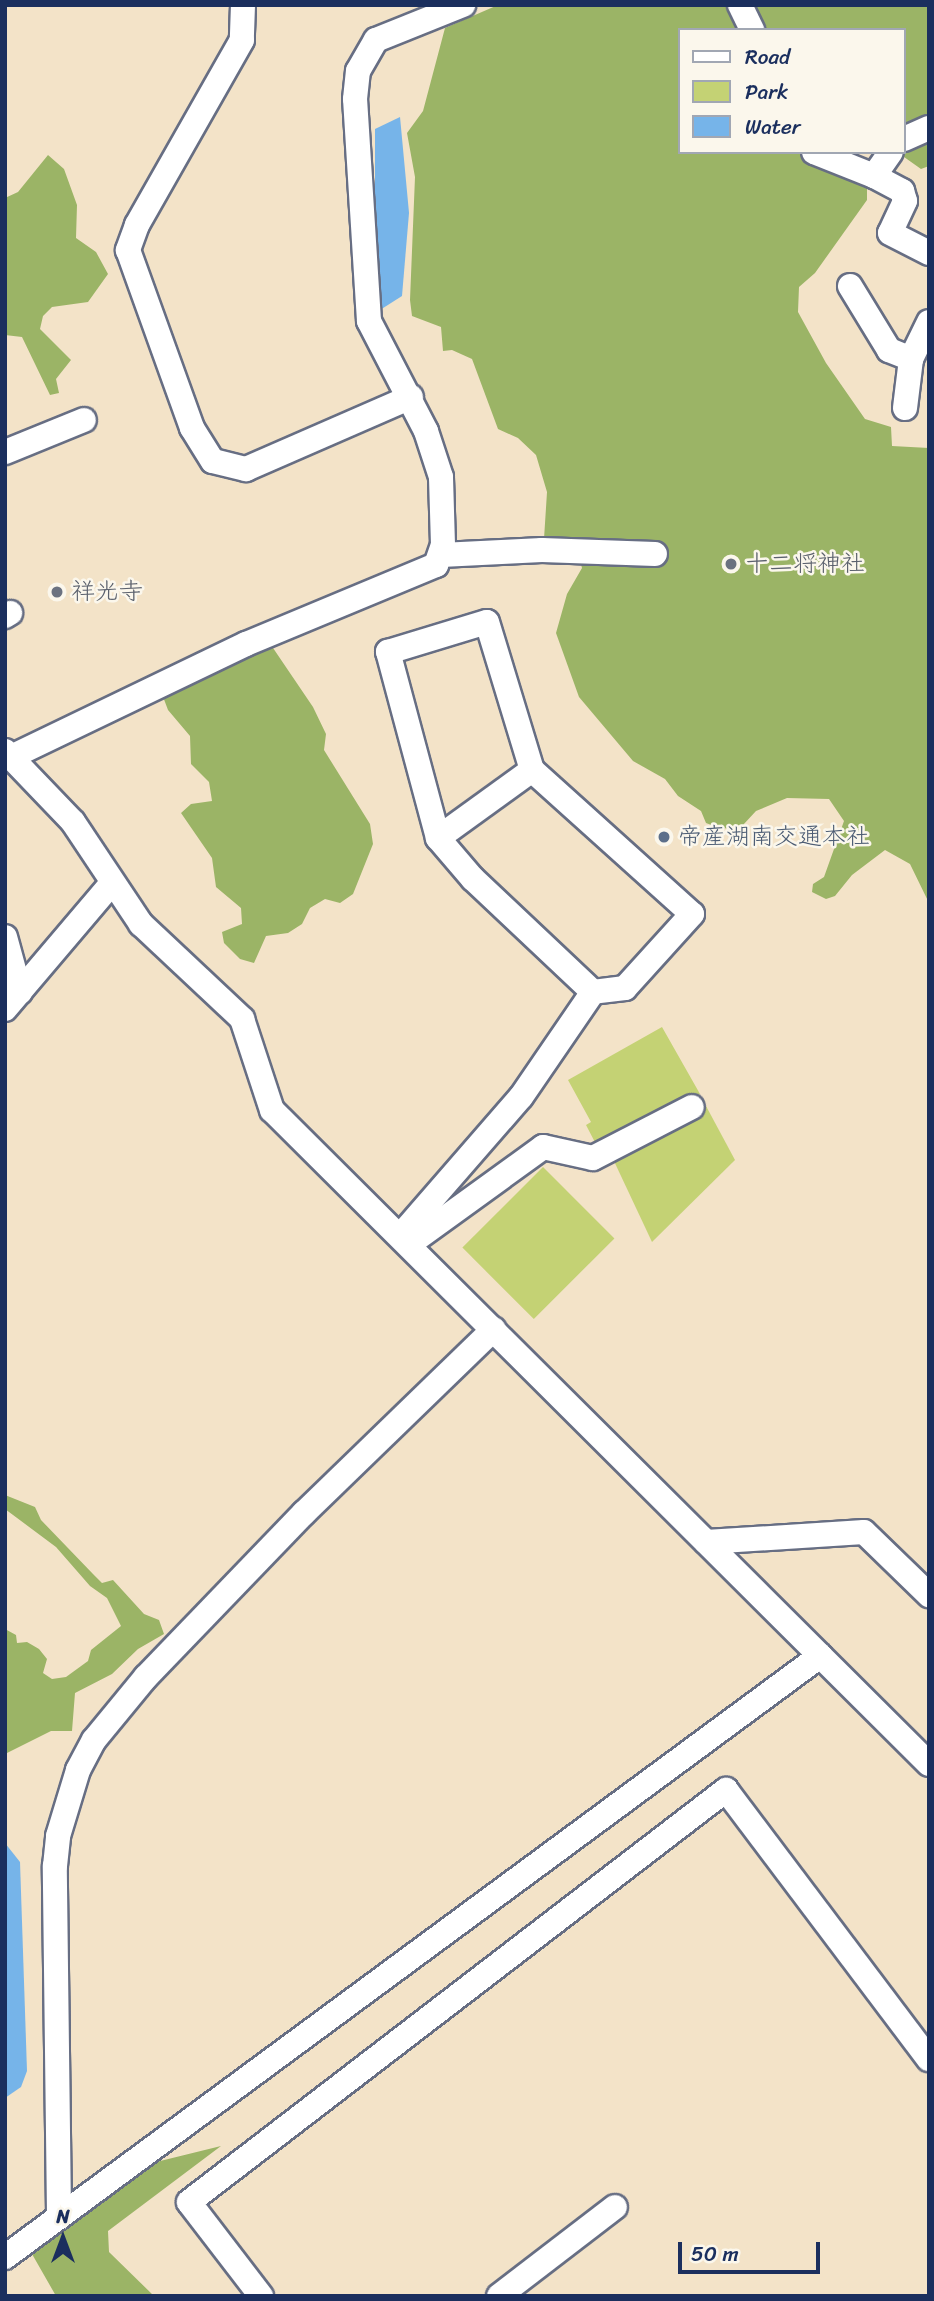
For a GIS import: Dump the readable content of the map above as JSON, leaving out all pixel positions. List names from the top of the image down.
{
  "places": ["十二将神社", "祥光寺", "帝産湖南交通本社"],
  "legend": ["Road", "Park", "Water"],
  "scale_bar": "50 m",
  "north": "top"
}
